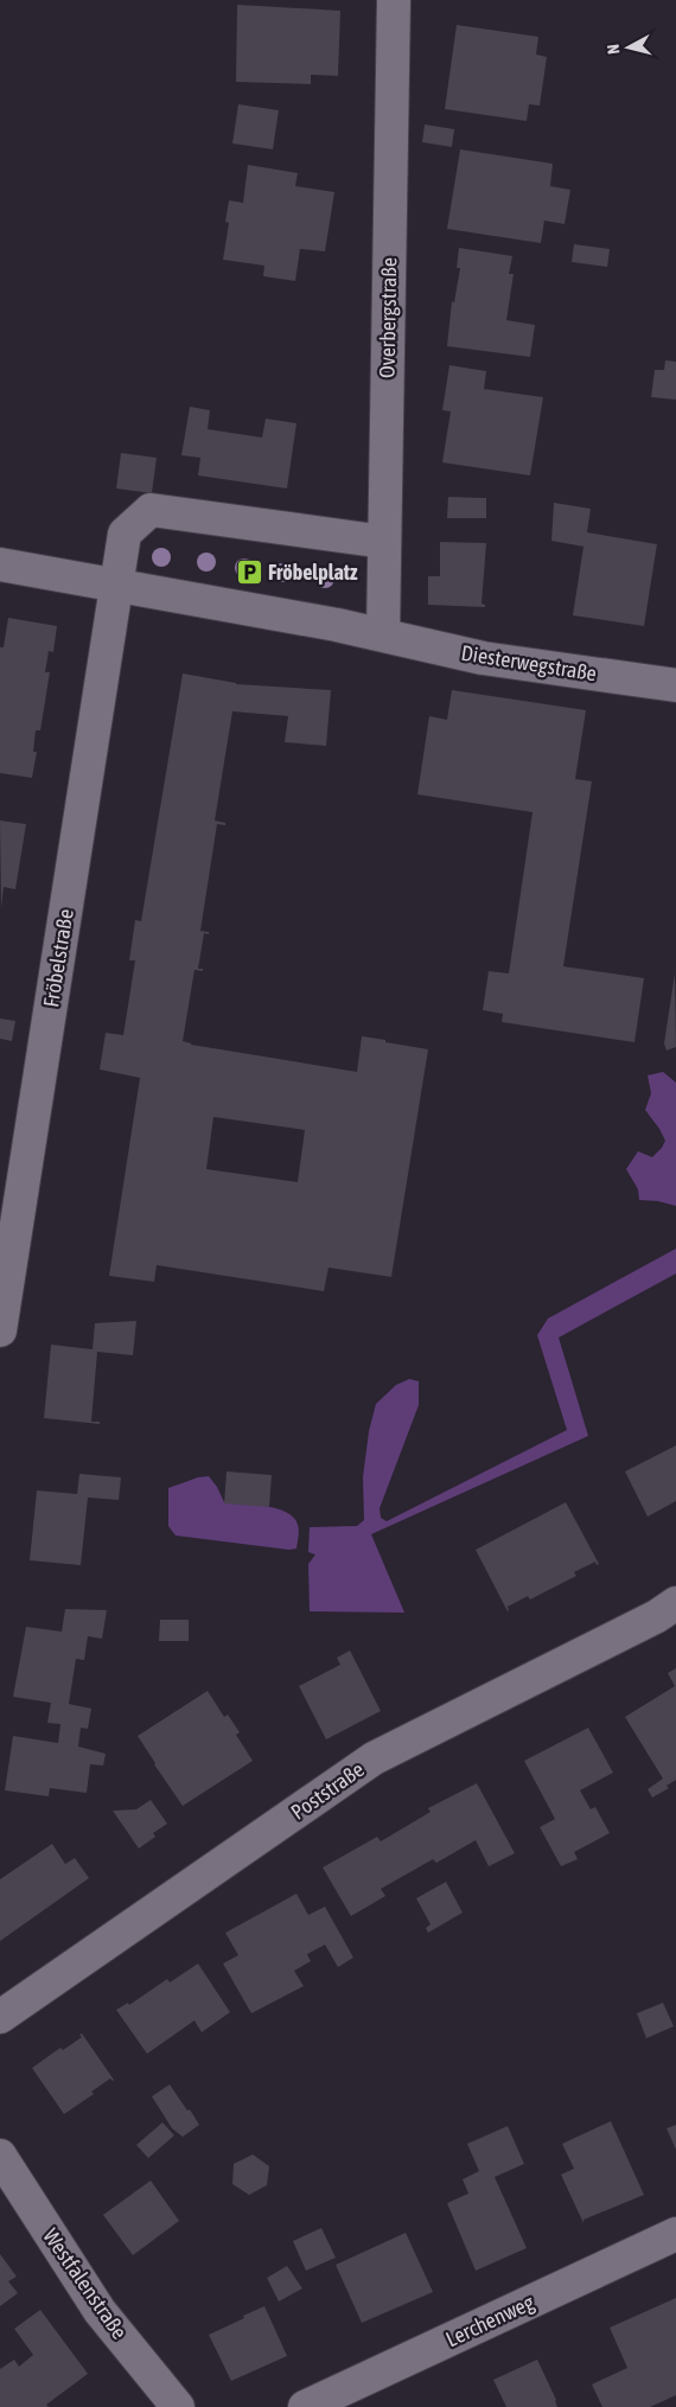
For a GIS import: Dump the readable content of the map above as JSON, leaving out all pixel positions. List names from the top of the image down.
{
  "streets": {
    "street": [
      "Overbergstraße",
      "Diesterwegstraße",
      "Fröbelstraße",
      "Poststraße",
      "Westfalenstraße",
      "Lerchenweg"
    ]
  },
  "crossings": [
    ["Overbergstraße", "Diesterwegstraße"]
  ],
  "places": {
    "parking": ["Fröbelplatz"]
  },
  "north": "left"
}
